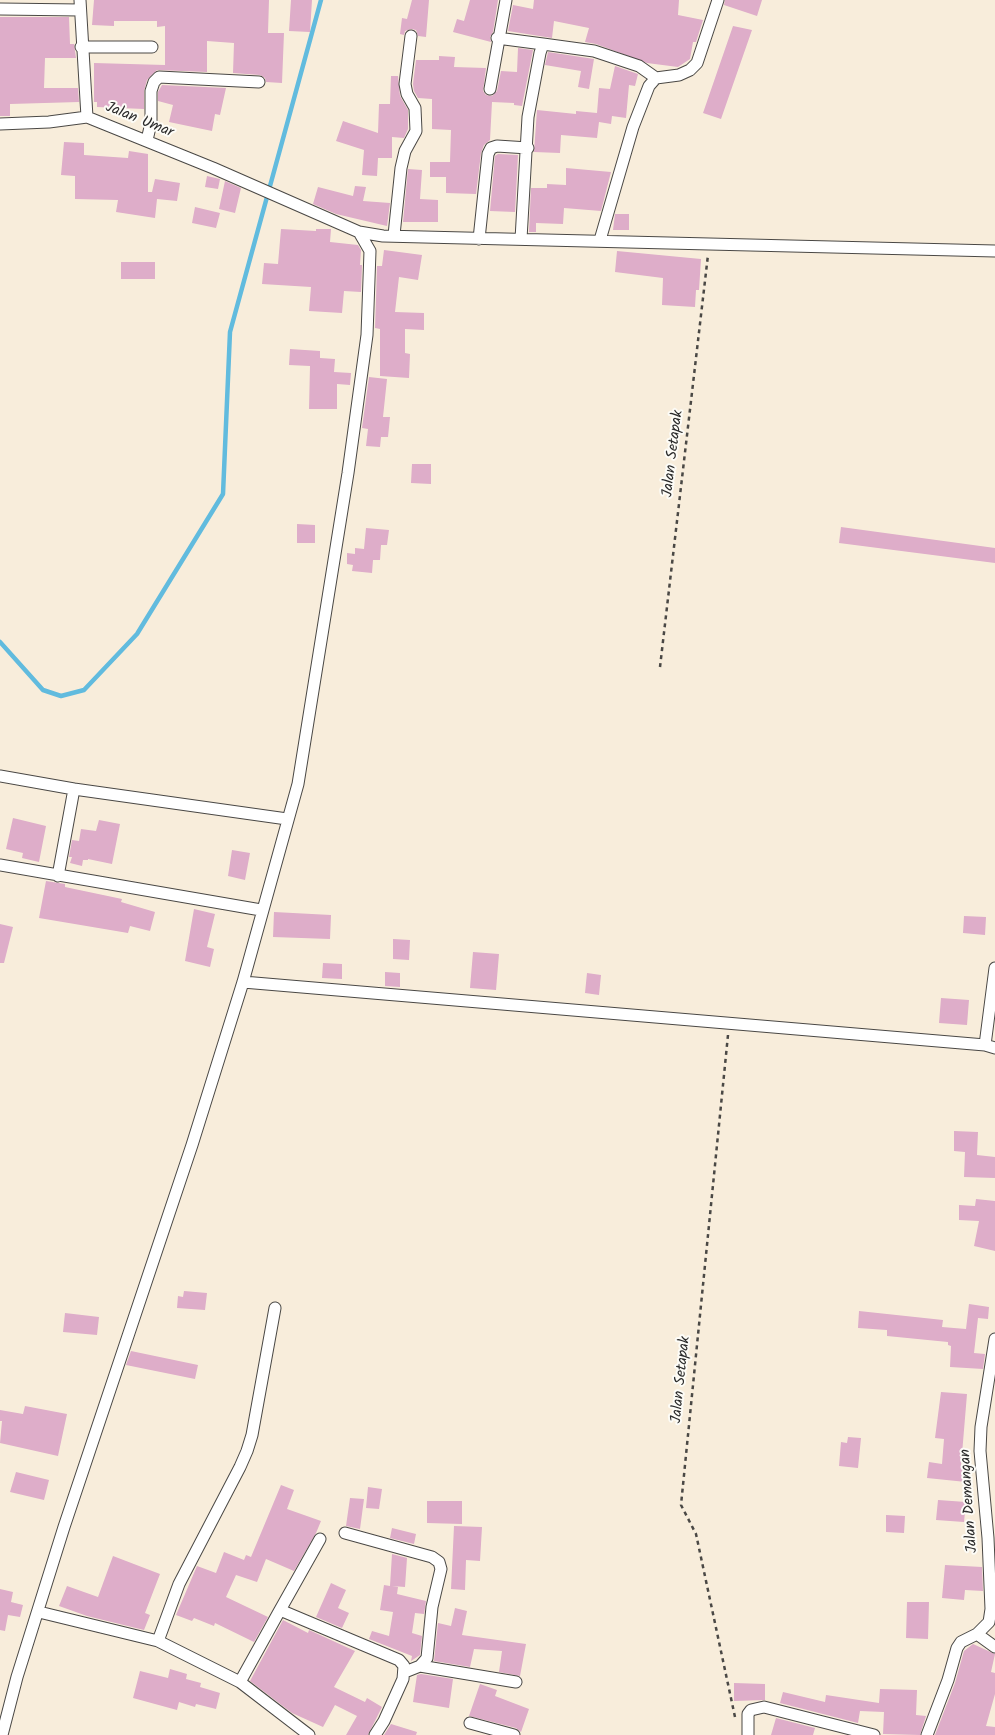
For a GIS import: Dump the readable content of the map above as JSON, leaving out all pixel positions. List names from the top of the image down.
{
  "streets": {
    "street": ["Jalan Umar", "Jalan Demangan"],
    "path": ["Jalan Setapak"]
  },
  "crossings": [
    ["Jalan Umar", "Jalan Setapak"]
  ]
}
